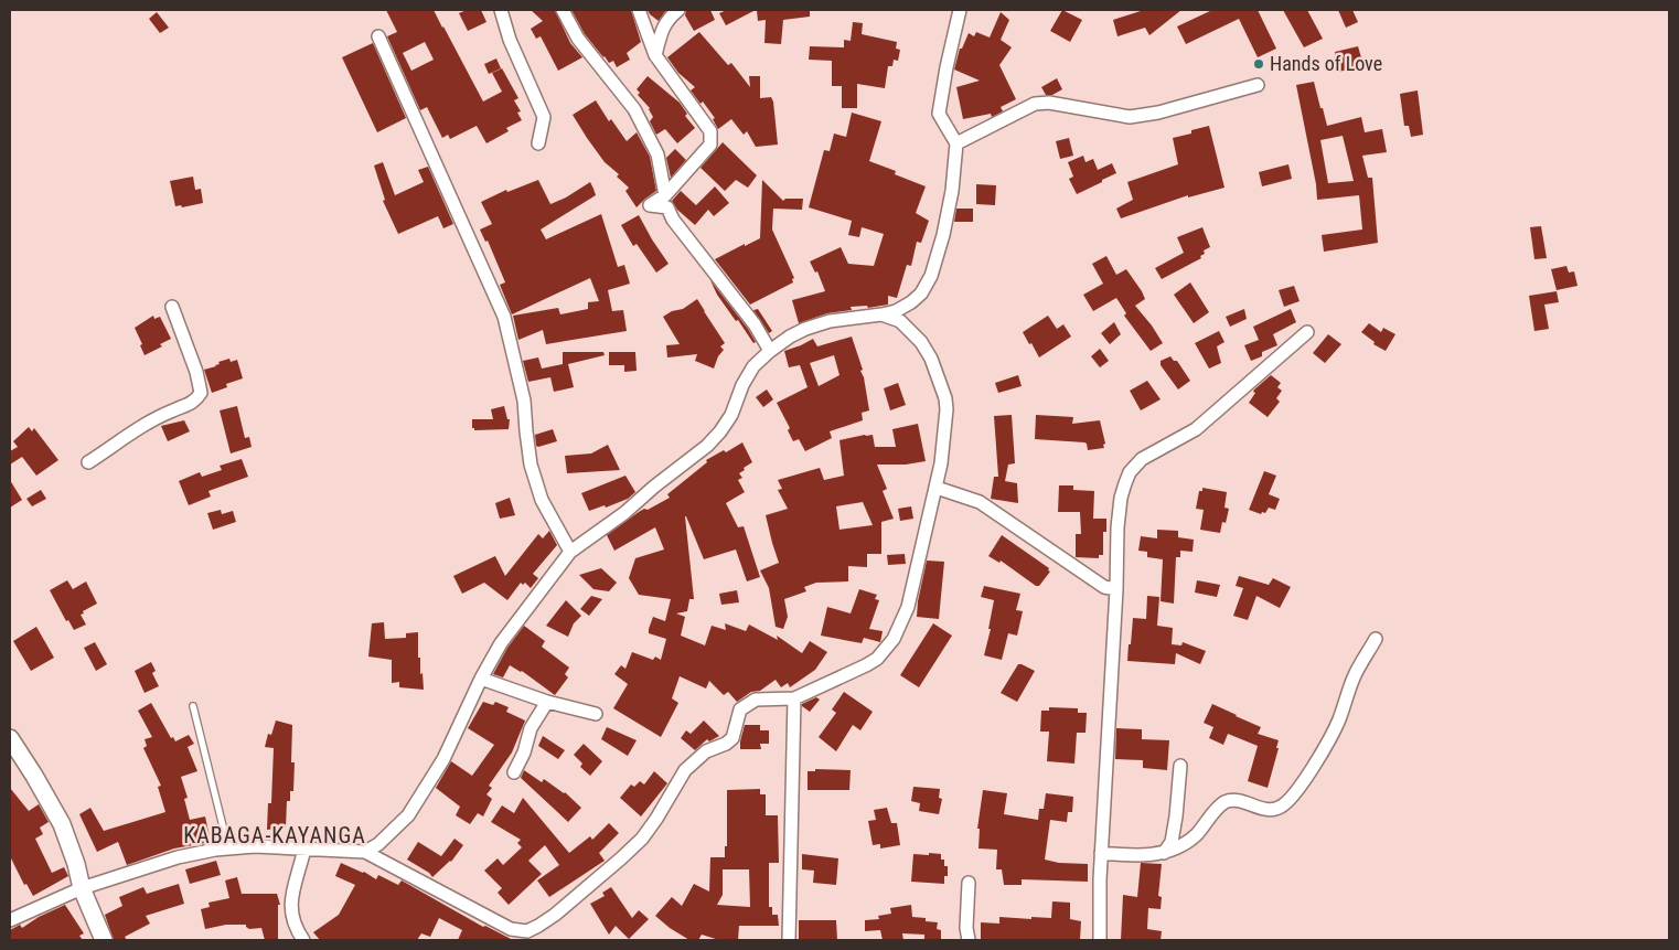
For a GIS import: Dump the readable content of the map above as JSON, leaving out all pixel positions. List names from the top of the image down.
{
  "districts": ["KABAGA-KAYANGA"],
  "places": ["Hands of Love"]
}
